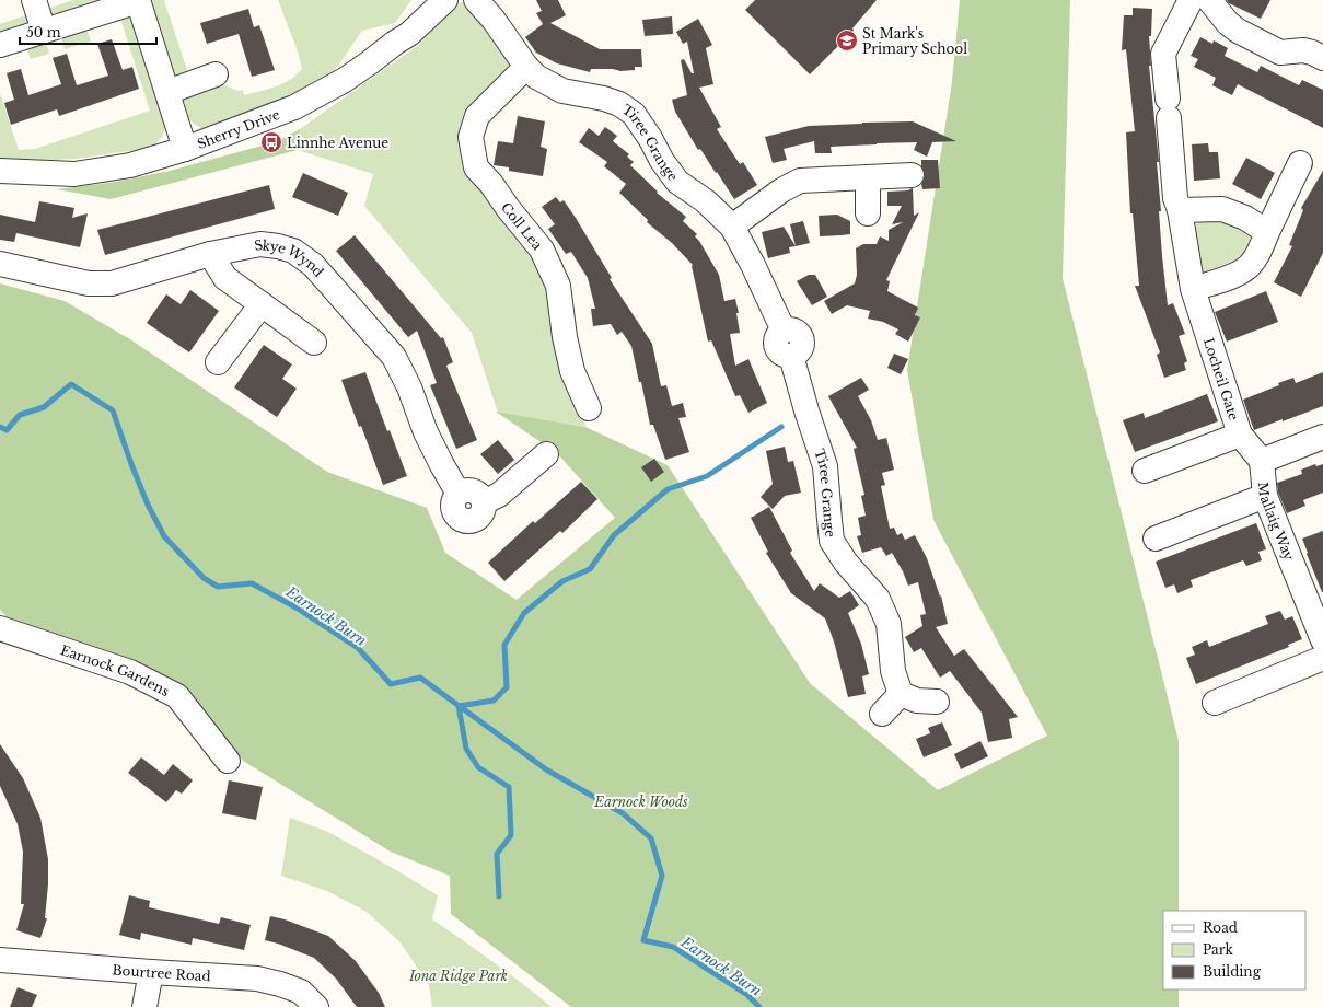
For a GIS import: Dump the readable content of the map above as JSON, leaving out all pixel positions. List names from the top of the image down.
{
  "streets": {
    "street": [
      "Sherry Drive",
      "Tiree Grange",
      "Coll Lea",
      "Skye Wynd",
      "Locheil Gate",
      "Mallaig Way",
      "Earnock Gardens",
      "Bourtree Road"
    ]
  },
  "crossings": [
    ["Tiree Grange", "Coll Lea"],
    ["Locheil Gate", "Mallaig Way"]
  ],
  "water": ["Earnock Burn"],
  "parks": ["Earnock Woods", "Iona Ridge Park"],
  "places": {
    "school or university": ["St Mark's Primary School"],
    "bus stop": ["Linnhe Avenue"]
  },
  "legend": ["Road", "Park", "Building"],
  "scale_bar": "50 m"
}
